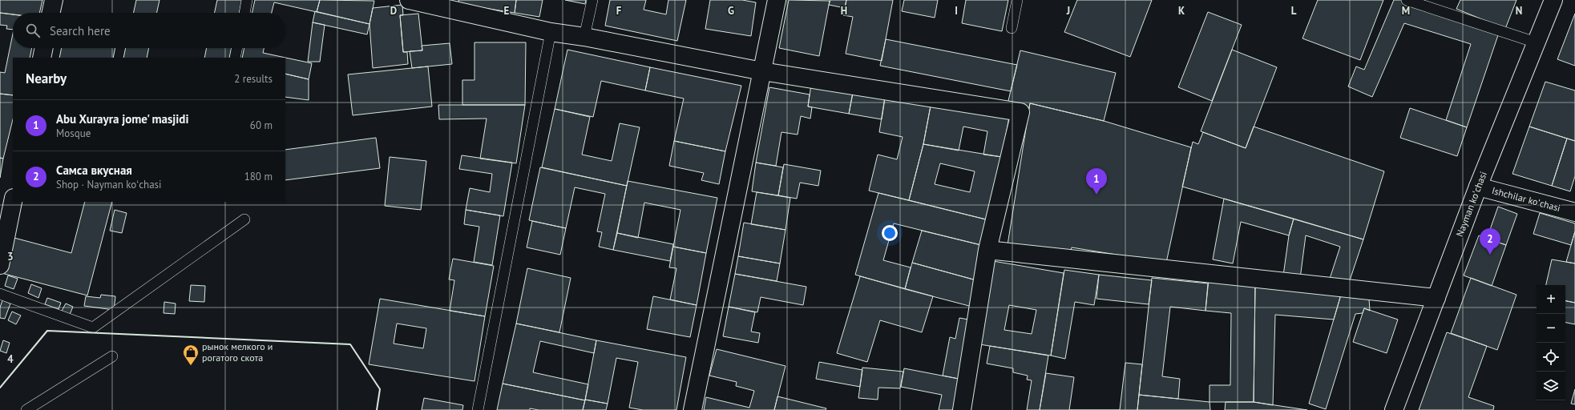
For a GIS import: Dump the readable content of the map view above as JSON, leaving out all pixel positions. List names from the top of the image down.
{
  "streets": {
    "street": ["Ishchilar koʻchasi", "Nayman koʻchasi"]
  },
  "crossings": [
    ["Ishchilar koʻchasi", "Nayman koʻchasi"]
  ],
  "places": {
    "shop": ["рынок мелкого и рогатого скота"]
  },
  "page": {
    "search": "Search here",
    "heading": ["Nearby", "2 results"],
    "list": [
      {
        "mark": "1",
        "name": "Abu Xurayra jome' masjidi",
        "note": "Mosque",
        "value": "60 m"
      },
      {
        "mark": "2",
        "name": "Самса вкусная",
        "note": "Shop · Nayman koʻchasi",
        "value": "180 m"
      }
    ],
    "pins": ["1", "2"],
    "map_buttons": ["+", "−"]
  },
  "grid": {
    "columns": [
      "D",
      "E",
      "F",
      "G",
      "H",
      "I",
      "J",
      "K",
      "L",
      "M",
      "N"
    ],
    "rows": ["3", "4"]
  }
}
